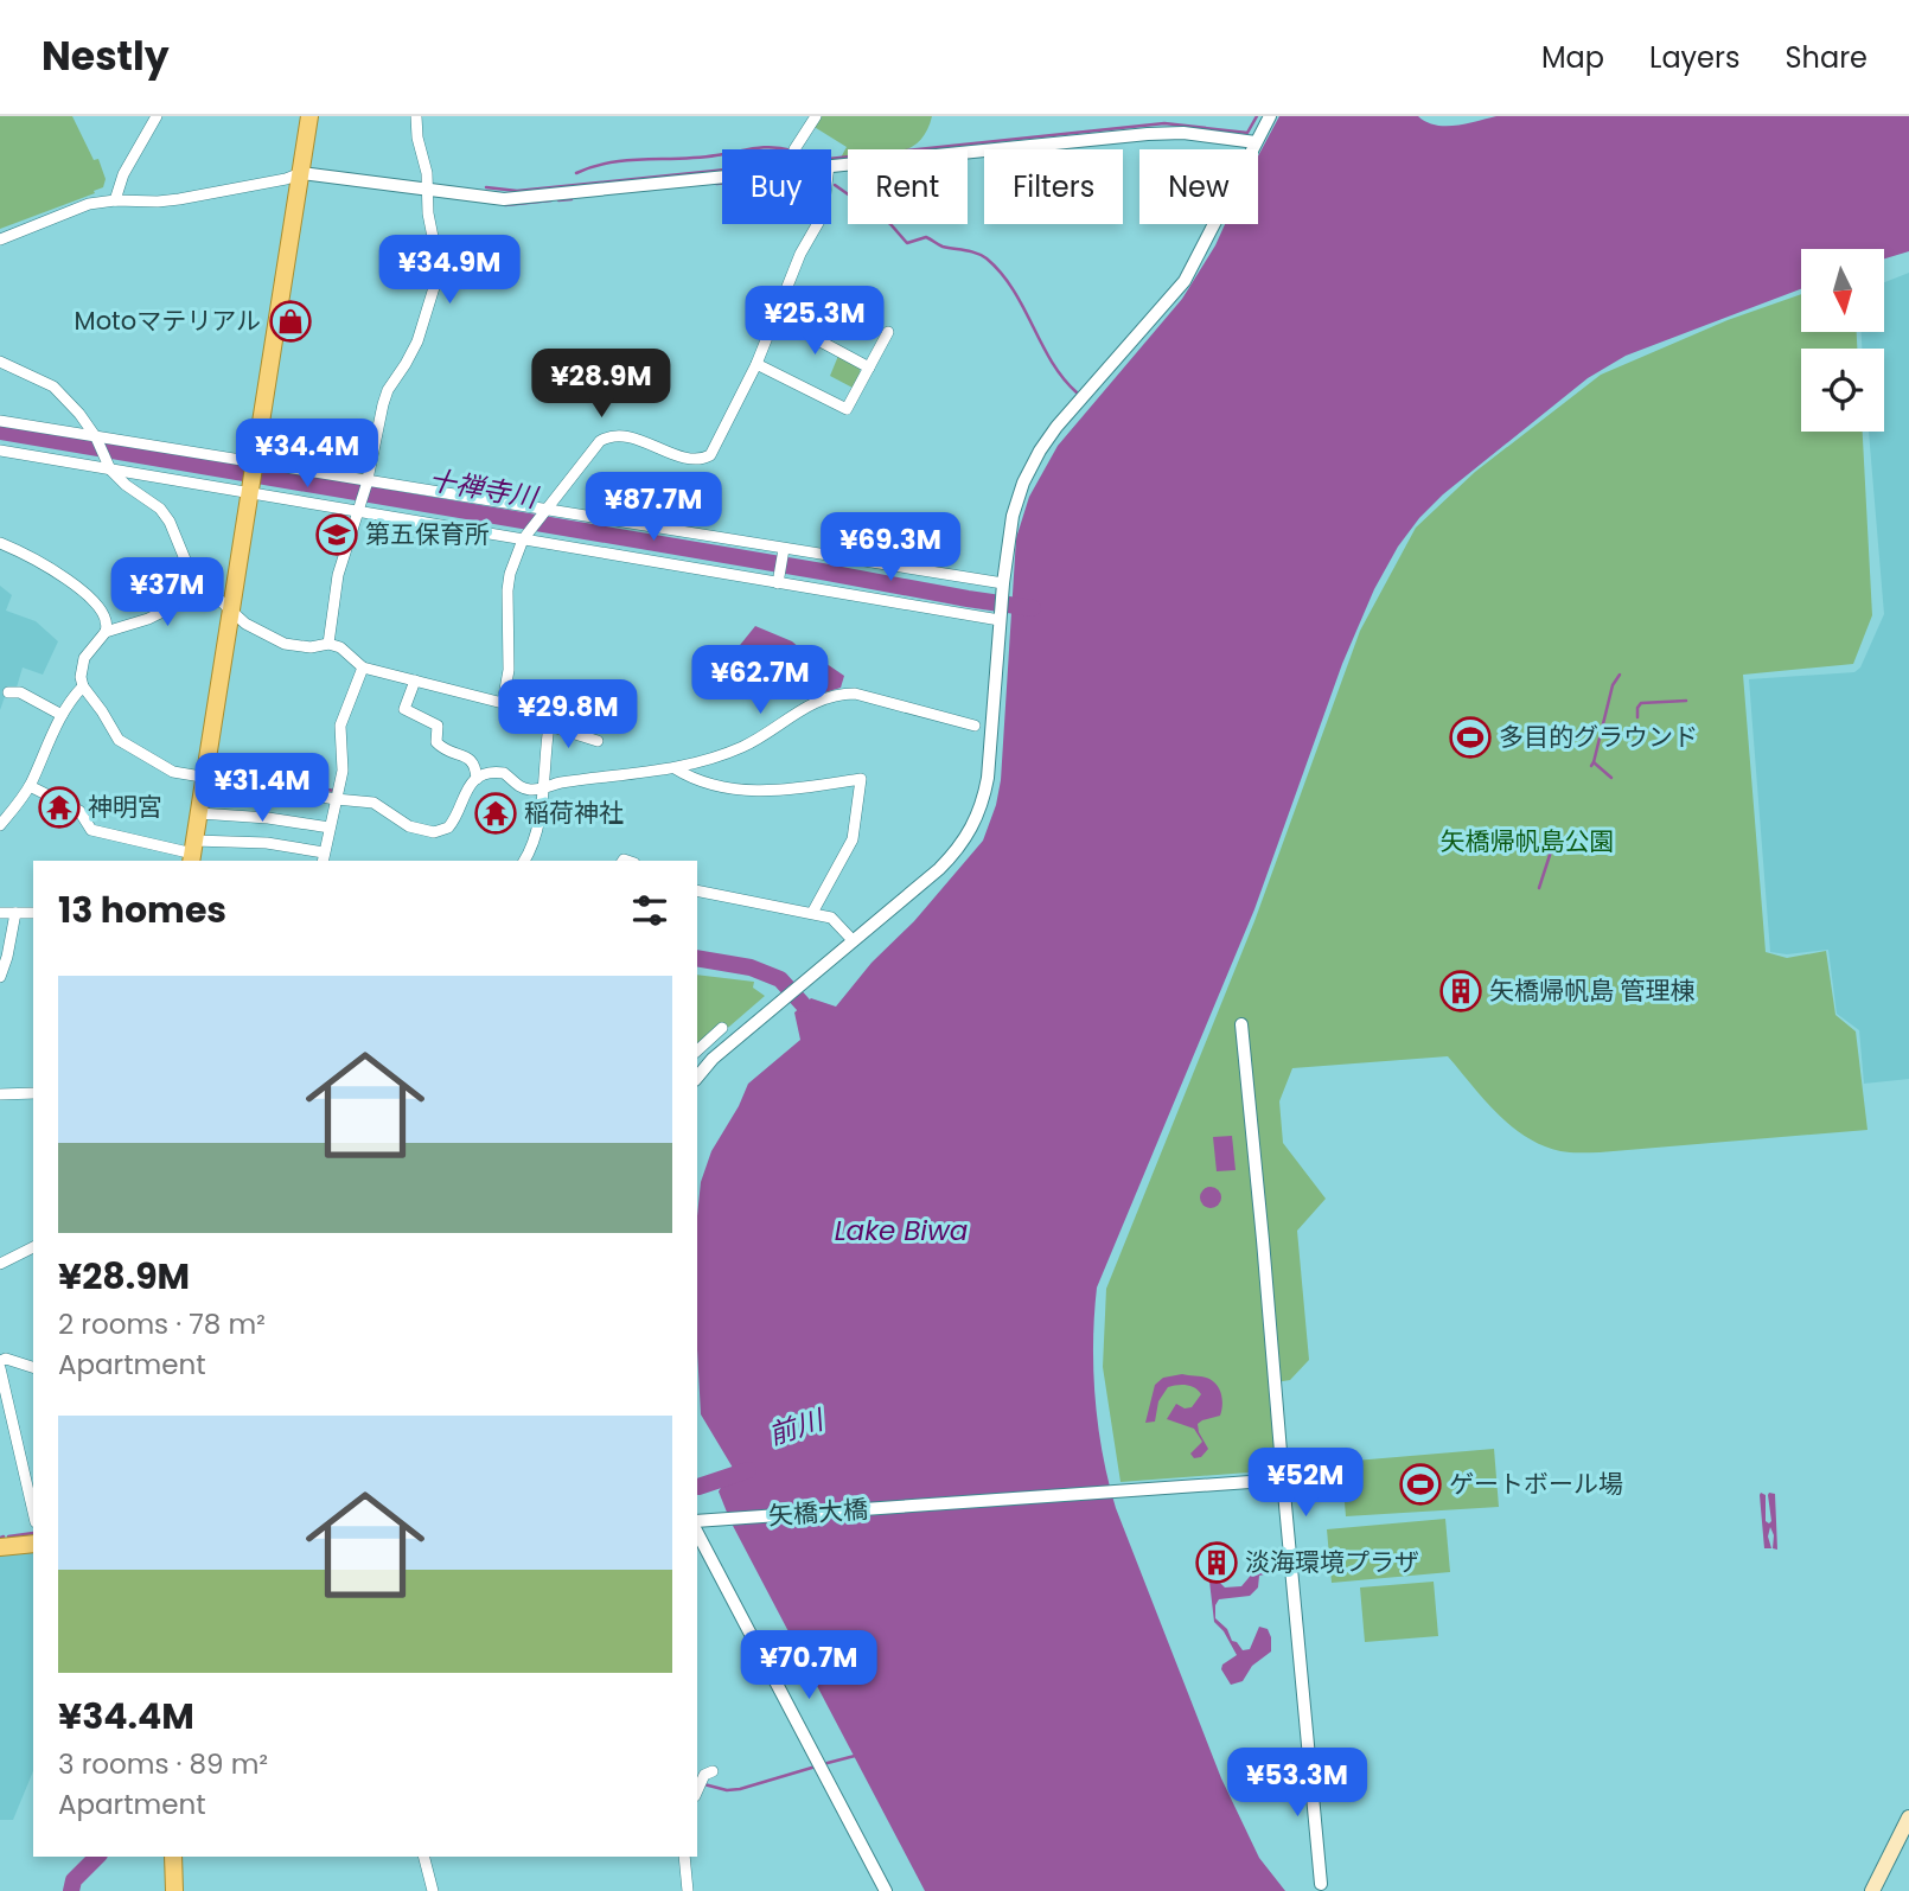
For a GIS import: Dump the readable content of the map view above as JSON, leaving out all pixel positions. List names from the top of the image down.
{
  "streets": {
    "street": ["矢橋大橋"]
  },
  "water": ["十禅寺川", "Lake Biwa", "前川"],
  "parks": ["矢橋帰帆島公園"],
  "places": {
    "shop": ["Motoマテリアル"],
    "school or university": ["第五保育所"],
    "sports": ["多目的グラウンド", "ゲートボール場"],
    "temple": ["神明宮", "稲荷神社"],
    "building": ["矢橋帰帆島 管理棟", "淡海環境プラザ"]
  },
  "north": "bottom",
  "page": {
    "header": "Nestly",
    "nav": ["Map", "Layers", "Share"],
    "chip": [
      "Buy",
      "Rent",
      "Filters",
      "New"
    ],
    "price": [
      "¥34.9M",
      "¥25.3M",
      "¥28.9M",
      "¥34.4M",
      "¥87.7M",
      "¥69.3M",
      "¥37M",
      "¥62.7M",
      "¥29.8M",
      "¥31.4M",
      "¥52M",
      "¥70.7M",
      "¥53.3M"
    ],
    "heading": "13 homes",
    "list": [
      {
        "name": "¥28.9M",
        "note": "2 rooms · 78 m² · Apartment"
      },
      {
        "name": "¥34.4M",
        "note": "3 rooms · 89 m² · Apartment"
      }
    ]
  }
}
